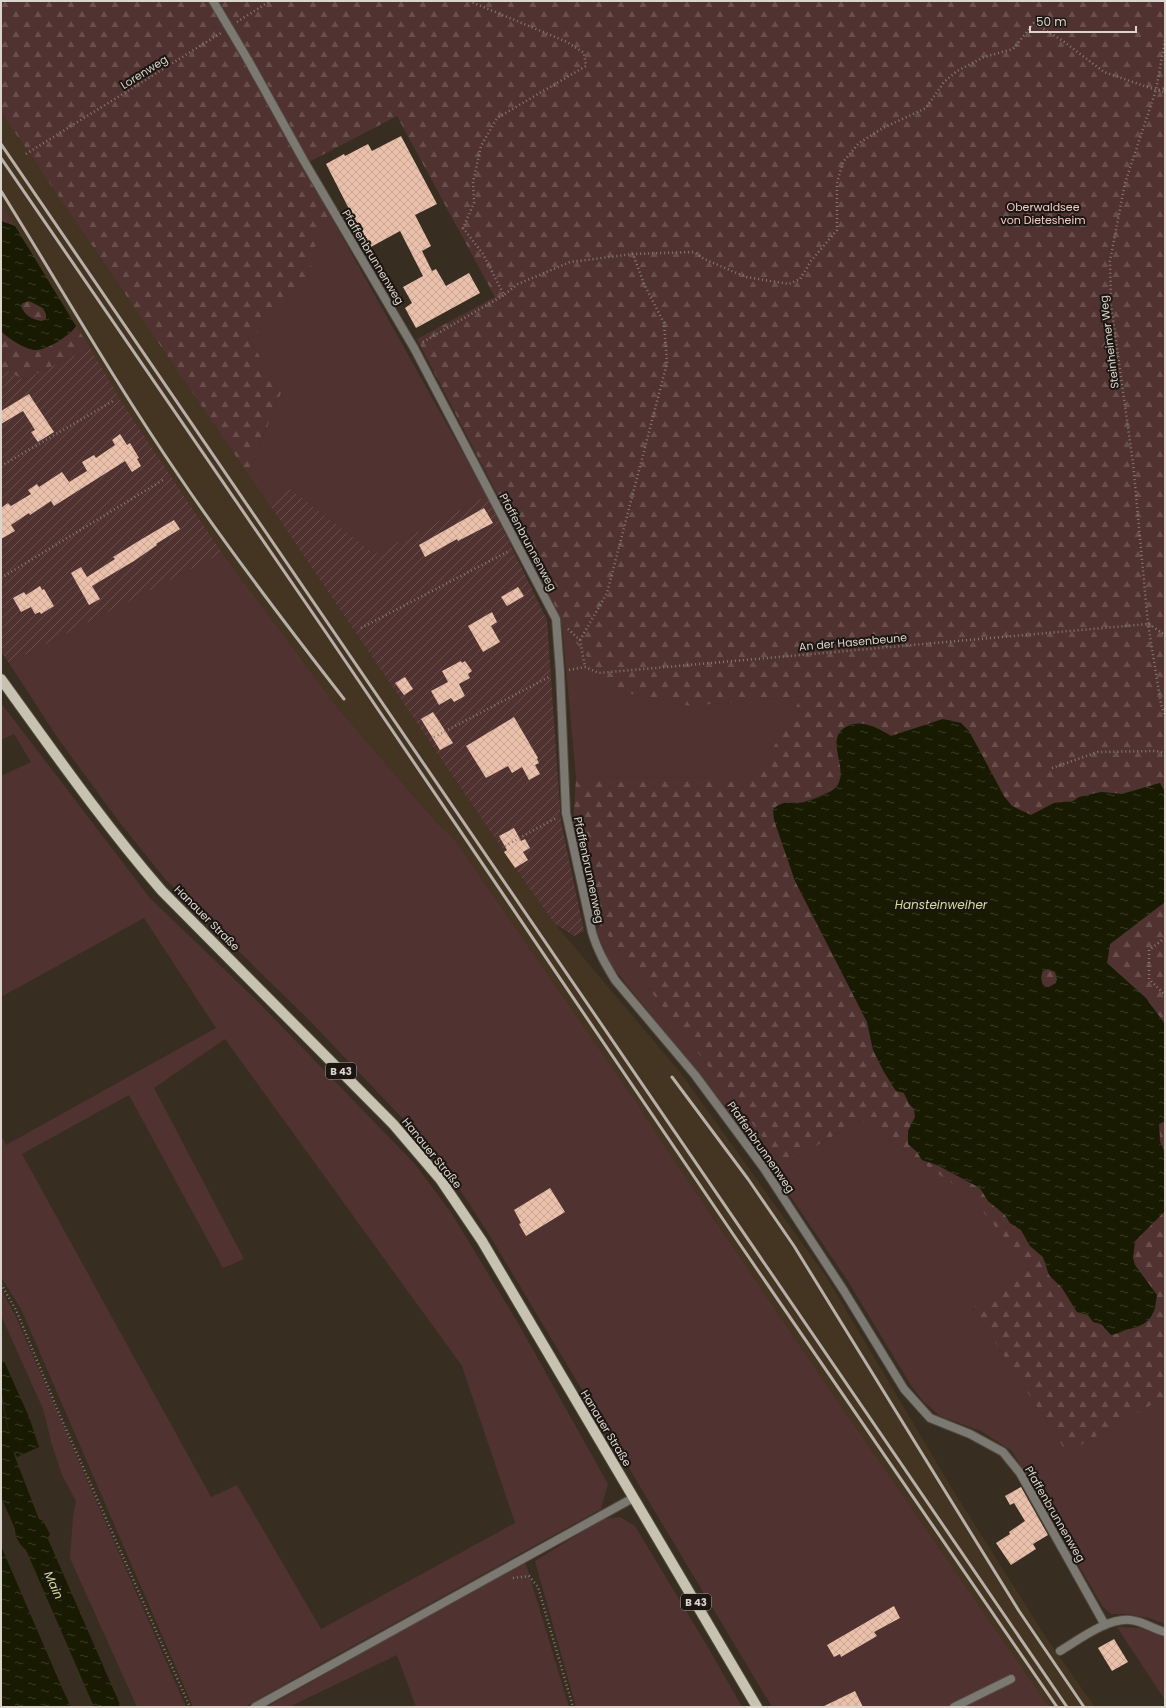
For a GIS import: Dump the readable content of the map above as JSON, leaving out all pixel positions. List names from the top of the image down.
{
  "streets": {
    "main road": ["Hanauer Straße", "B 43"],
    "lane": ["Pfaffenbrunnenweg"],
    "path": ["Lorenweg", "Steinheimer Weg", "An der Hasenbeune"]
  },
  "crossings": [
    ["Pfaffenbrunnenweg", "An der Hasenbeune"],
    ["Steinheimer Weg", "An der Hasenbeune"]
  ],
  "water": ["Hansteinweiher", "Main"],
  "parks": ["Oberwaldsee von Dietesheim"],
  "scale_bar": "50 m"
}
